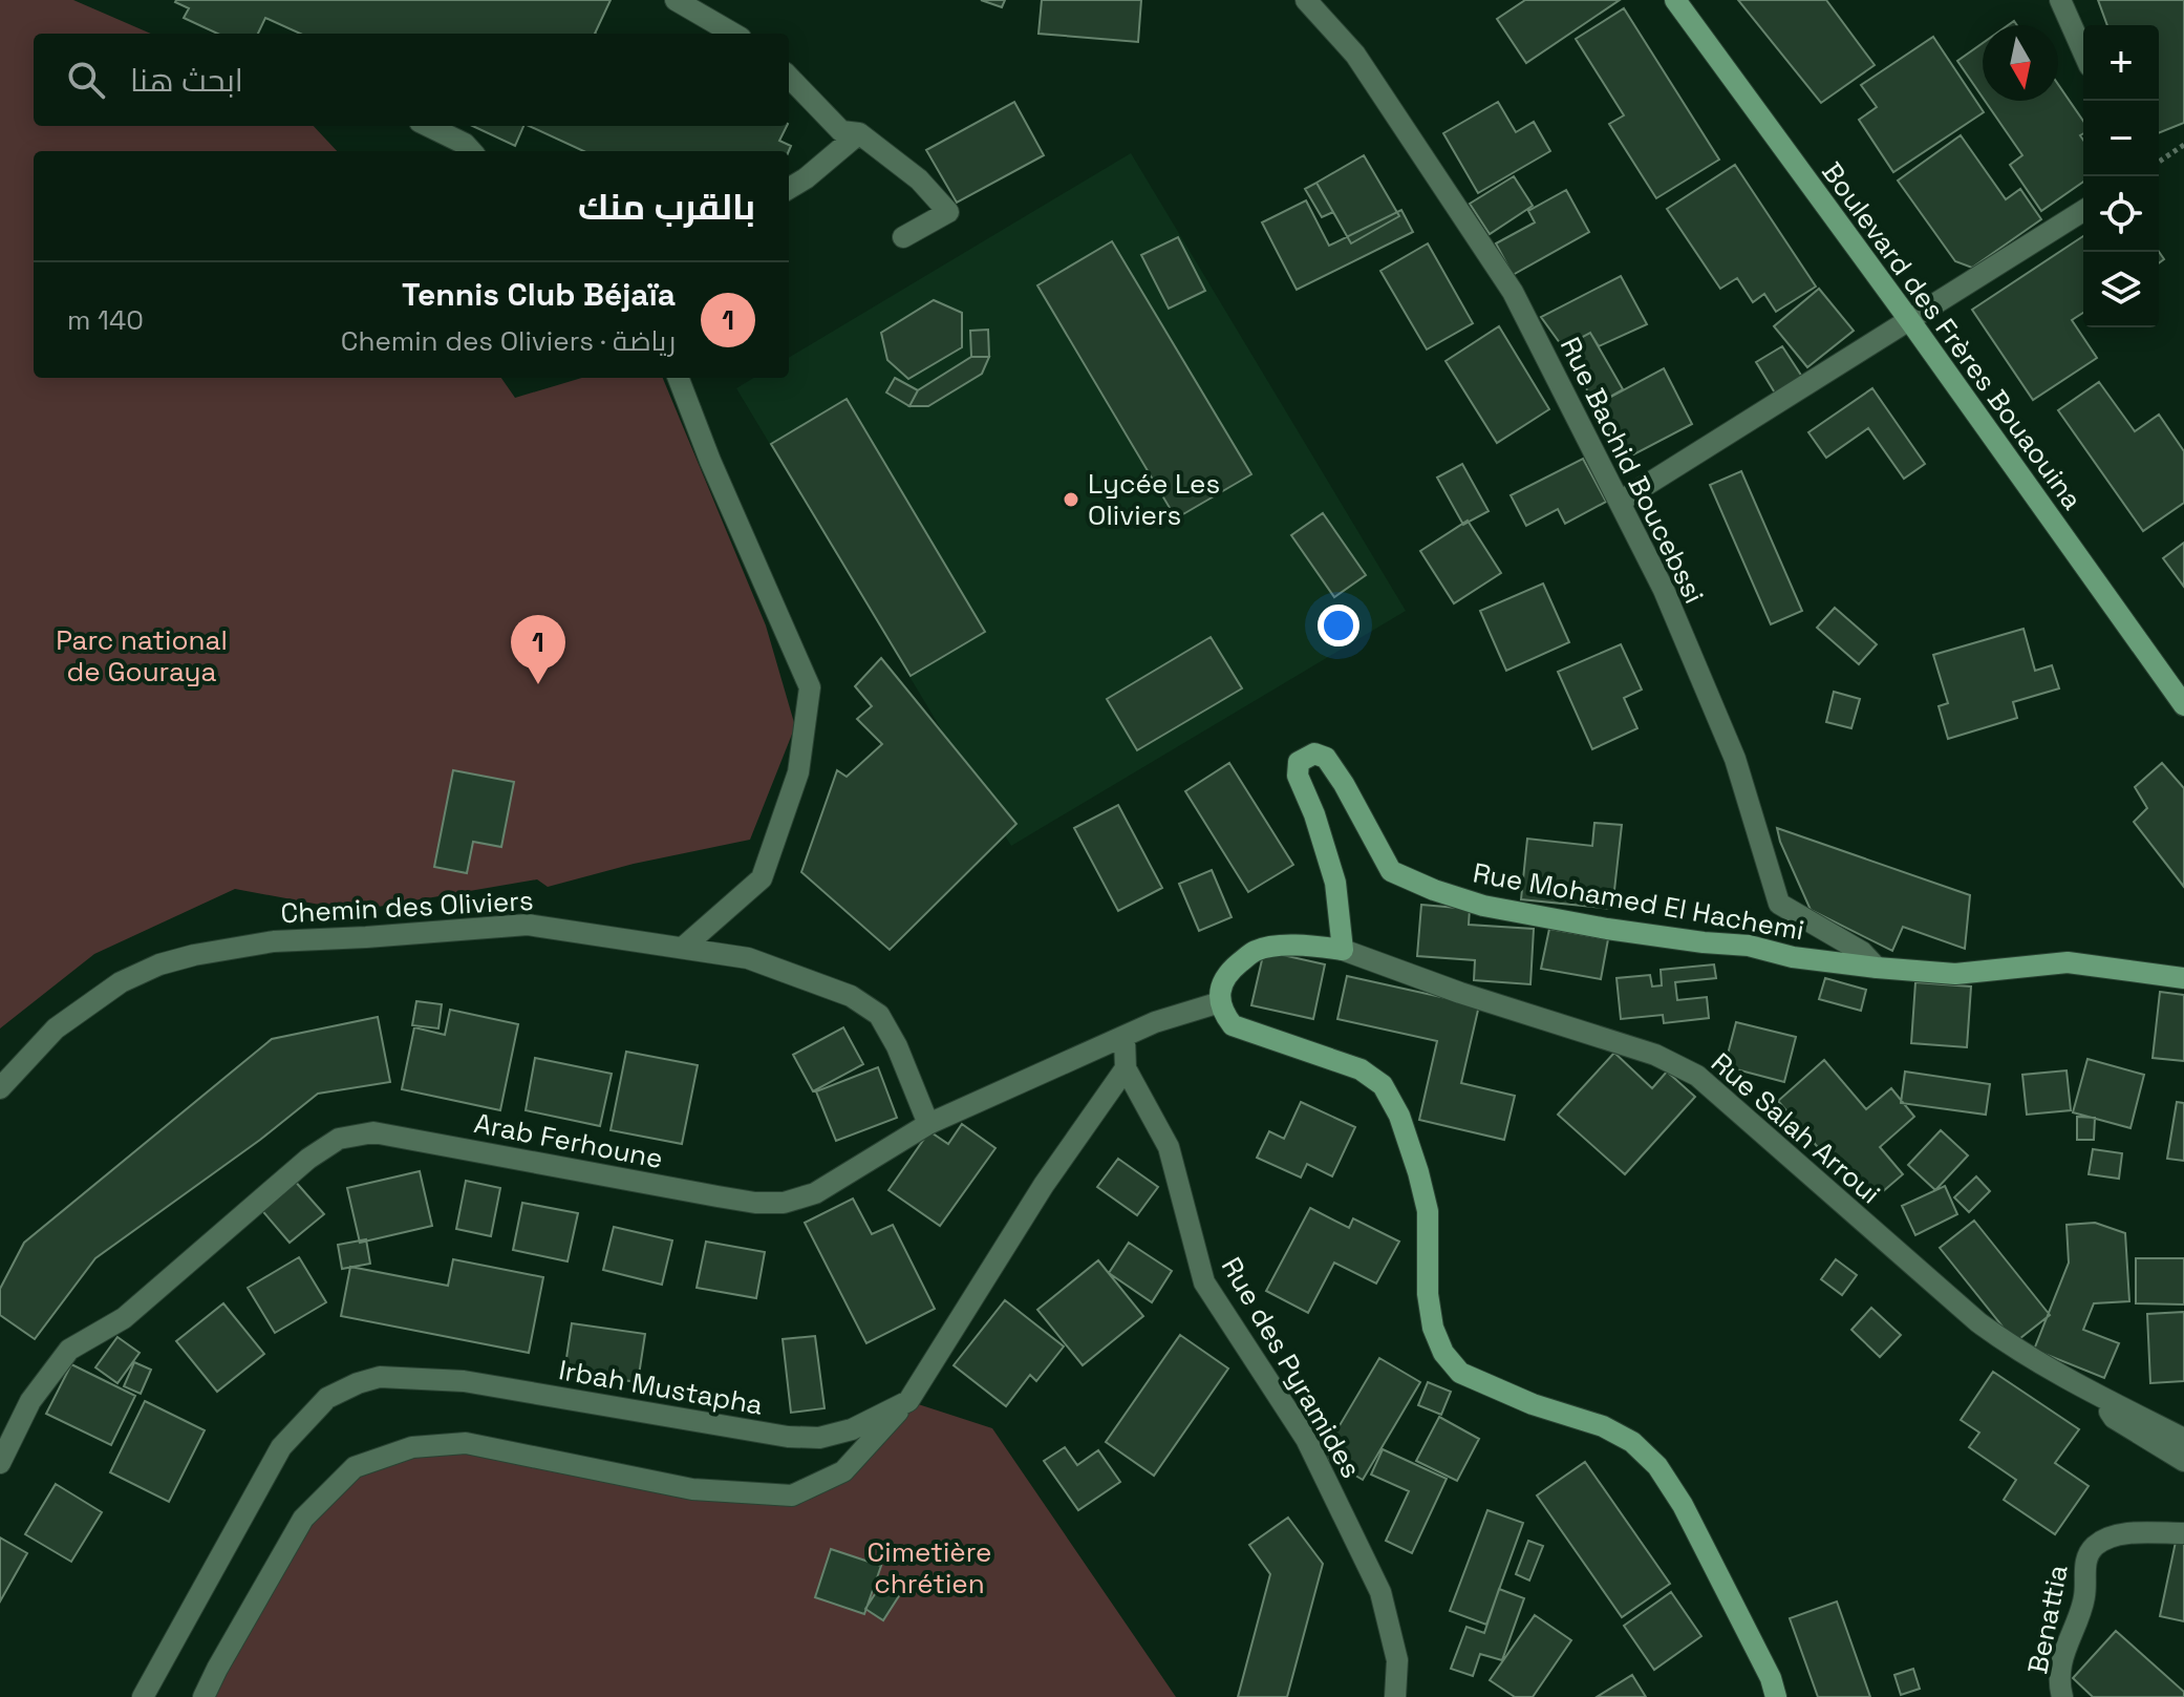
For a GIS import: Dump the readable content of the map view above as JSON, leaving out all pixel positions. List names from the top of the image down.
{
  "streets": {
    "main road": ["Boulevard des Frères Bouaouina", "Rue Mohamed El Hachemi", "Rue Salah Arroui"],
    "street": [
      "Rue Bachid Boucebssi",
      "Chemin des Oliviers",
      "Arab Ferhoune",
      "Rue des Pyramides",
      "Irbah Mustapha",
      "Benattia"
    ]
  },
  "crossings": [
    ["Rue Bachid Boucebssi", "Rue Mohamed El Hachemi"],
    ["Rue Mohamed El Hachemi", "Rue Salah Arroui"],
    ["Chemin des Oliviers", "Arab Ferhoune"],
    ["Rue Salah Arroui", "Arab Ferhoune"]
  ],
  "parks": ["Parc national de Gouraya", "Cimetière chrétien"],
  "places": ["Lycée Les Oliviers"],
  "north": "bottom",
  "page": {
    "map_buttons": ["+", "−"],
    "search": "ابحث هنا",
    "heading": "بالقرب منك",
    "list": [
      {
        "mark": "1",
        "name": "Tennis Club Béjaïa",
        "note": "رياضة · Chemin des Oliviers",
        "value": "140 m"
      }
    ],
    "pins": "1"
  }
}
